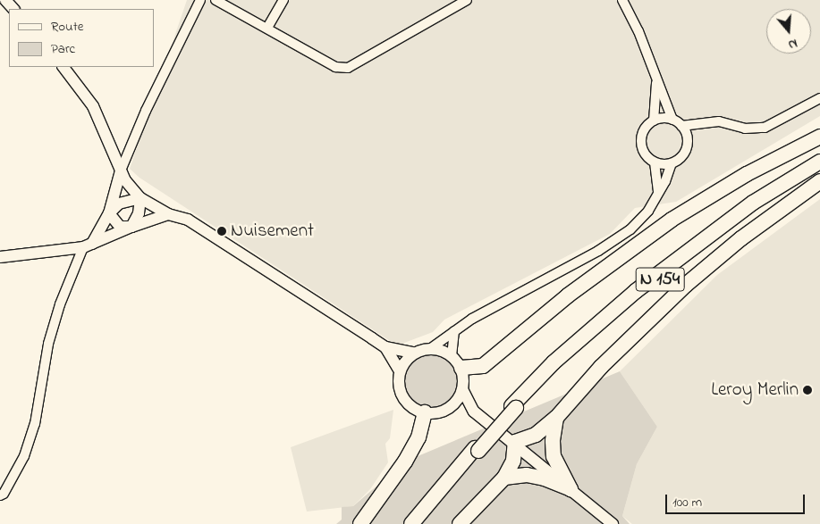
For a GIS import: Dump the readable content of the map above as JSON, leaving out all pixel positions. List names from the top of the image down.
{
  "streets": {
    "main road": ["N 154"]
  },
  "places": ["Nuisement", "Leroy Merlin"],
  "legend": ["Route", "Parc"],
  "scale_bar": "100 m",
  "north": "bottom"
}
